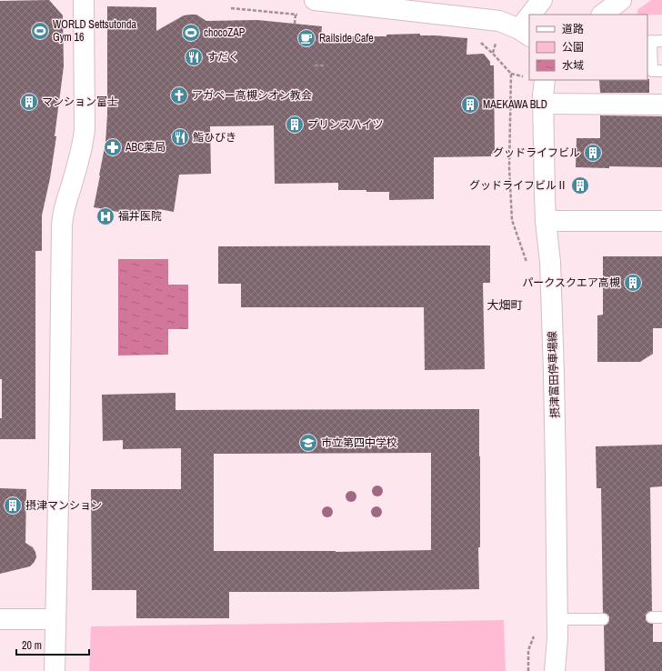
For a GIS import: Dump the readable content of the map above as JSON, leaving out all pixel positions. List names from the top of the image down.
{
  "streets": {
    "street": ["摂津富田停車場線"]
  },
  "districts": ["大畑町"],
  "places": {
    "sports": ["WORLD Settsutonda Gym 16", "chocoZAP"],
    "cafe": ["Railside Cafe"],
    "restaurant": ["すだく", "鮨ひびき"],
    "church": ["アガペー高槻シオン教会"],
    "building": [
      "マンション富士",
      "MAEKAWA BLD",
      "プリンスハイツ",
      "グッドライフビル",
      "グッドライフビルⅡ",
      "パークスクエア高槻",
      "摂津マンション"
    ],
    "pharmacy": ["ABC薬局"],
    "hospital": ["福井医院"],
    "school or university": ["市立第四中学校"]
  },
  "legend": ["道路", "公園", "水域"],
  "scale_bar": "20 m"
}
